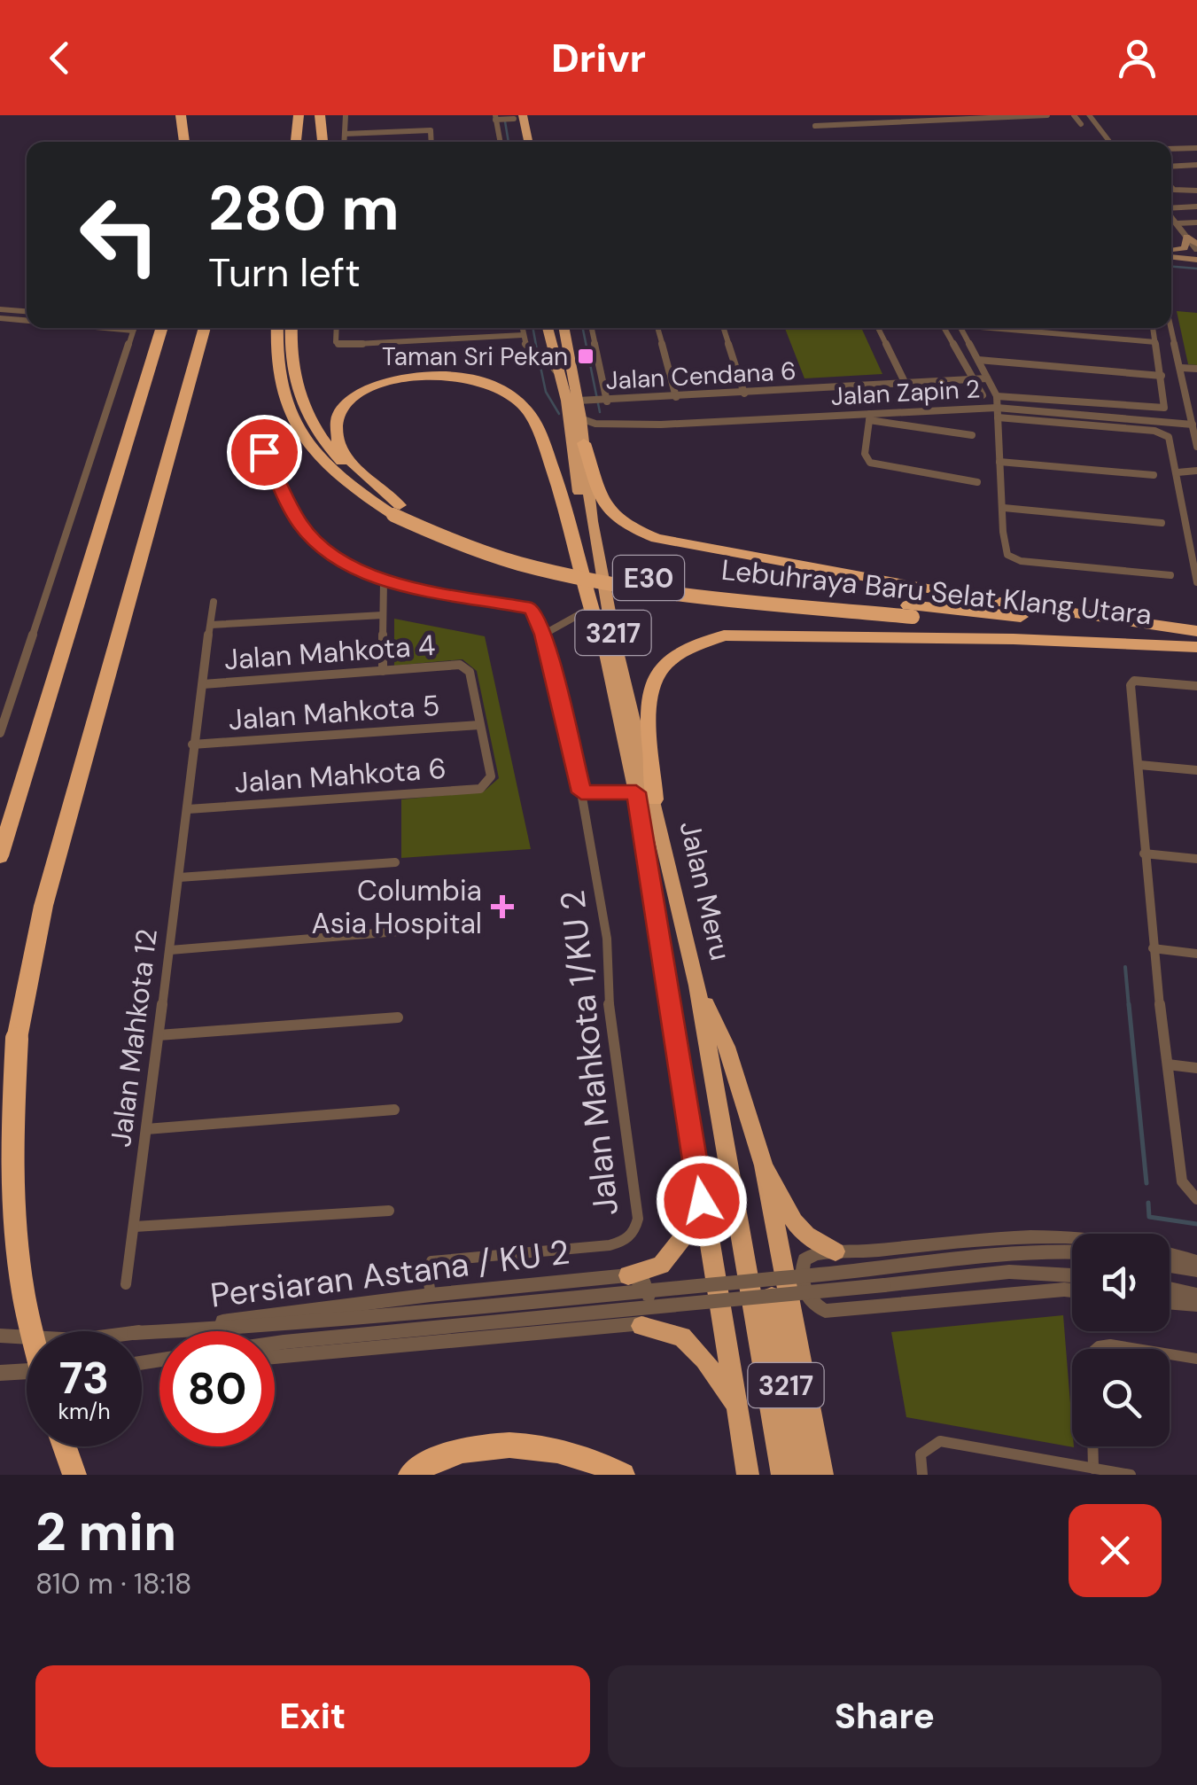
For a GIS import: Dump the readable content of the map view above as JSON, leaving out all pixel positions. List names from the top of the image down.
{
  "streets": {
    "highway": [
      "E30",
      "Lebuhraya Baru Selat Klang Utara",
      "3217",
      "Jalan Meru"
    ],
    "street": [
      "Jalan Cendana 6",
      "Jalan Zapin 2",
      "Jalan Mahkota 4",
      "Jalan Mahkota 5",
      "Jalan Mahkota 6",
      "Jalan Mahkota 12",
      "Jalan Mahkota 1/KU 2",
      "Persiaran Astana / KU 2"
    ]
  },
  "crossings": [
    ["Jalan Cendana 6", "Jalan Meru"],
    ["Jalan Zapin 2", "Jalan Meru"],
    ["3217", "Persiaran Astana / KU 2"],
    ["Jalan Mahkota 4", "Jalan Mahkota 5"],
    ["Jalan Mahkota 4", "Jalan Mahkota 6"],
    ["Jalan Mahkota 4", "Jalan Mahkota 12"],
    ["Jalan Mahkota 5", "Jalan Mahkota 6"],
    ["Jalan Mahkota 5", "Jalan Mahkota 12"],
    ["Jalan Mahkota 6", "Jalan Mahkota 12"],
    ["Jalan Mahkota 1/KU 2", "Persiaran Astana / KU 2"]
  ],
  "places": {
    "transit": ["Taman Sri Pekan"],
    "health": ["Columbia Asia Hospital"]
  },
  "page": {
    "header": "Drivr",
    "turn": ["280 m", "Turn left"],
    "speed": "73 km/h",
    "limit": "80",
    "heading": ["2 min", "810 m · 18:18"],
    "buttons": ["Exit", "Share"]
  }
}
